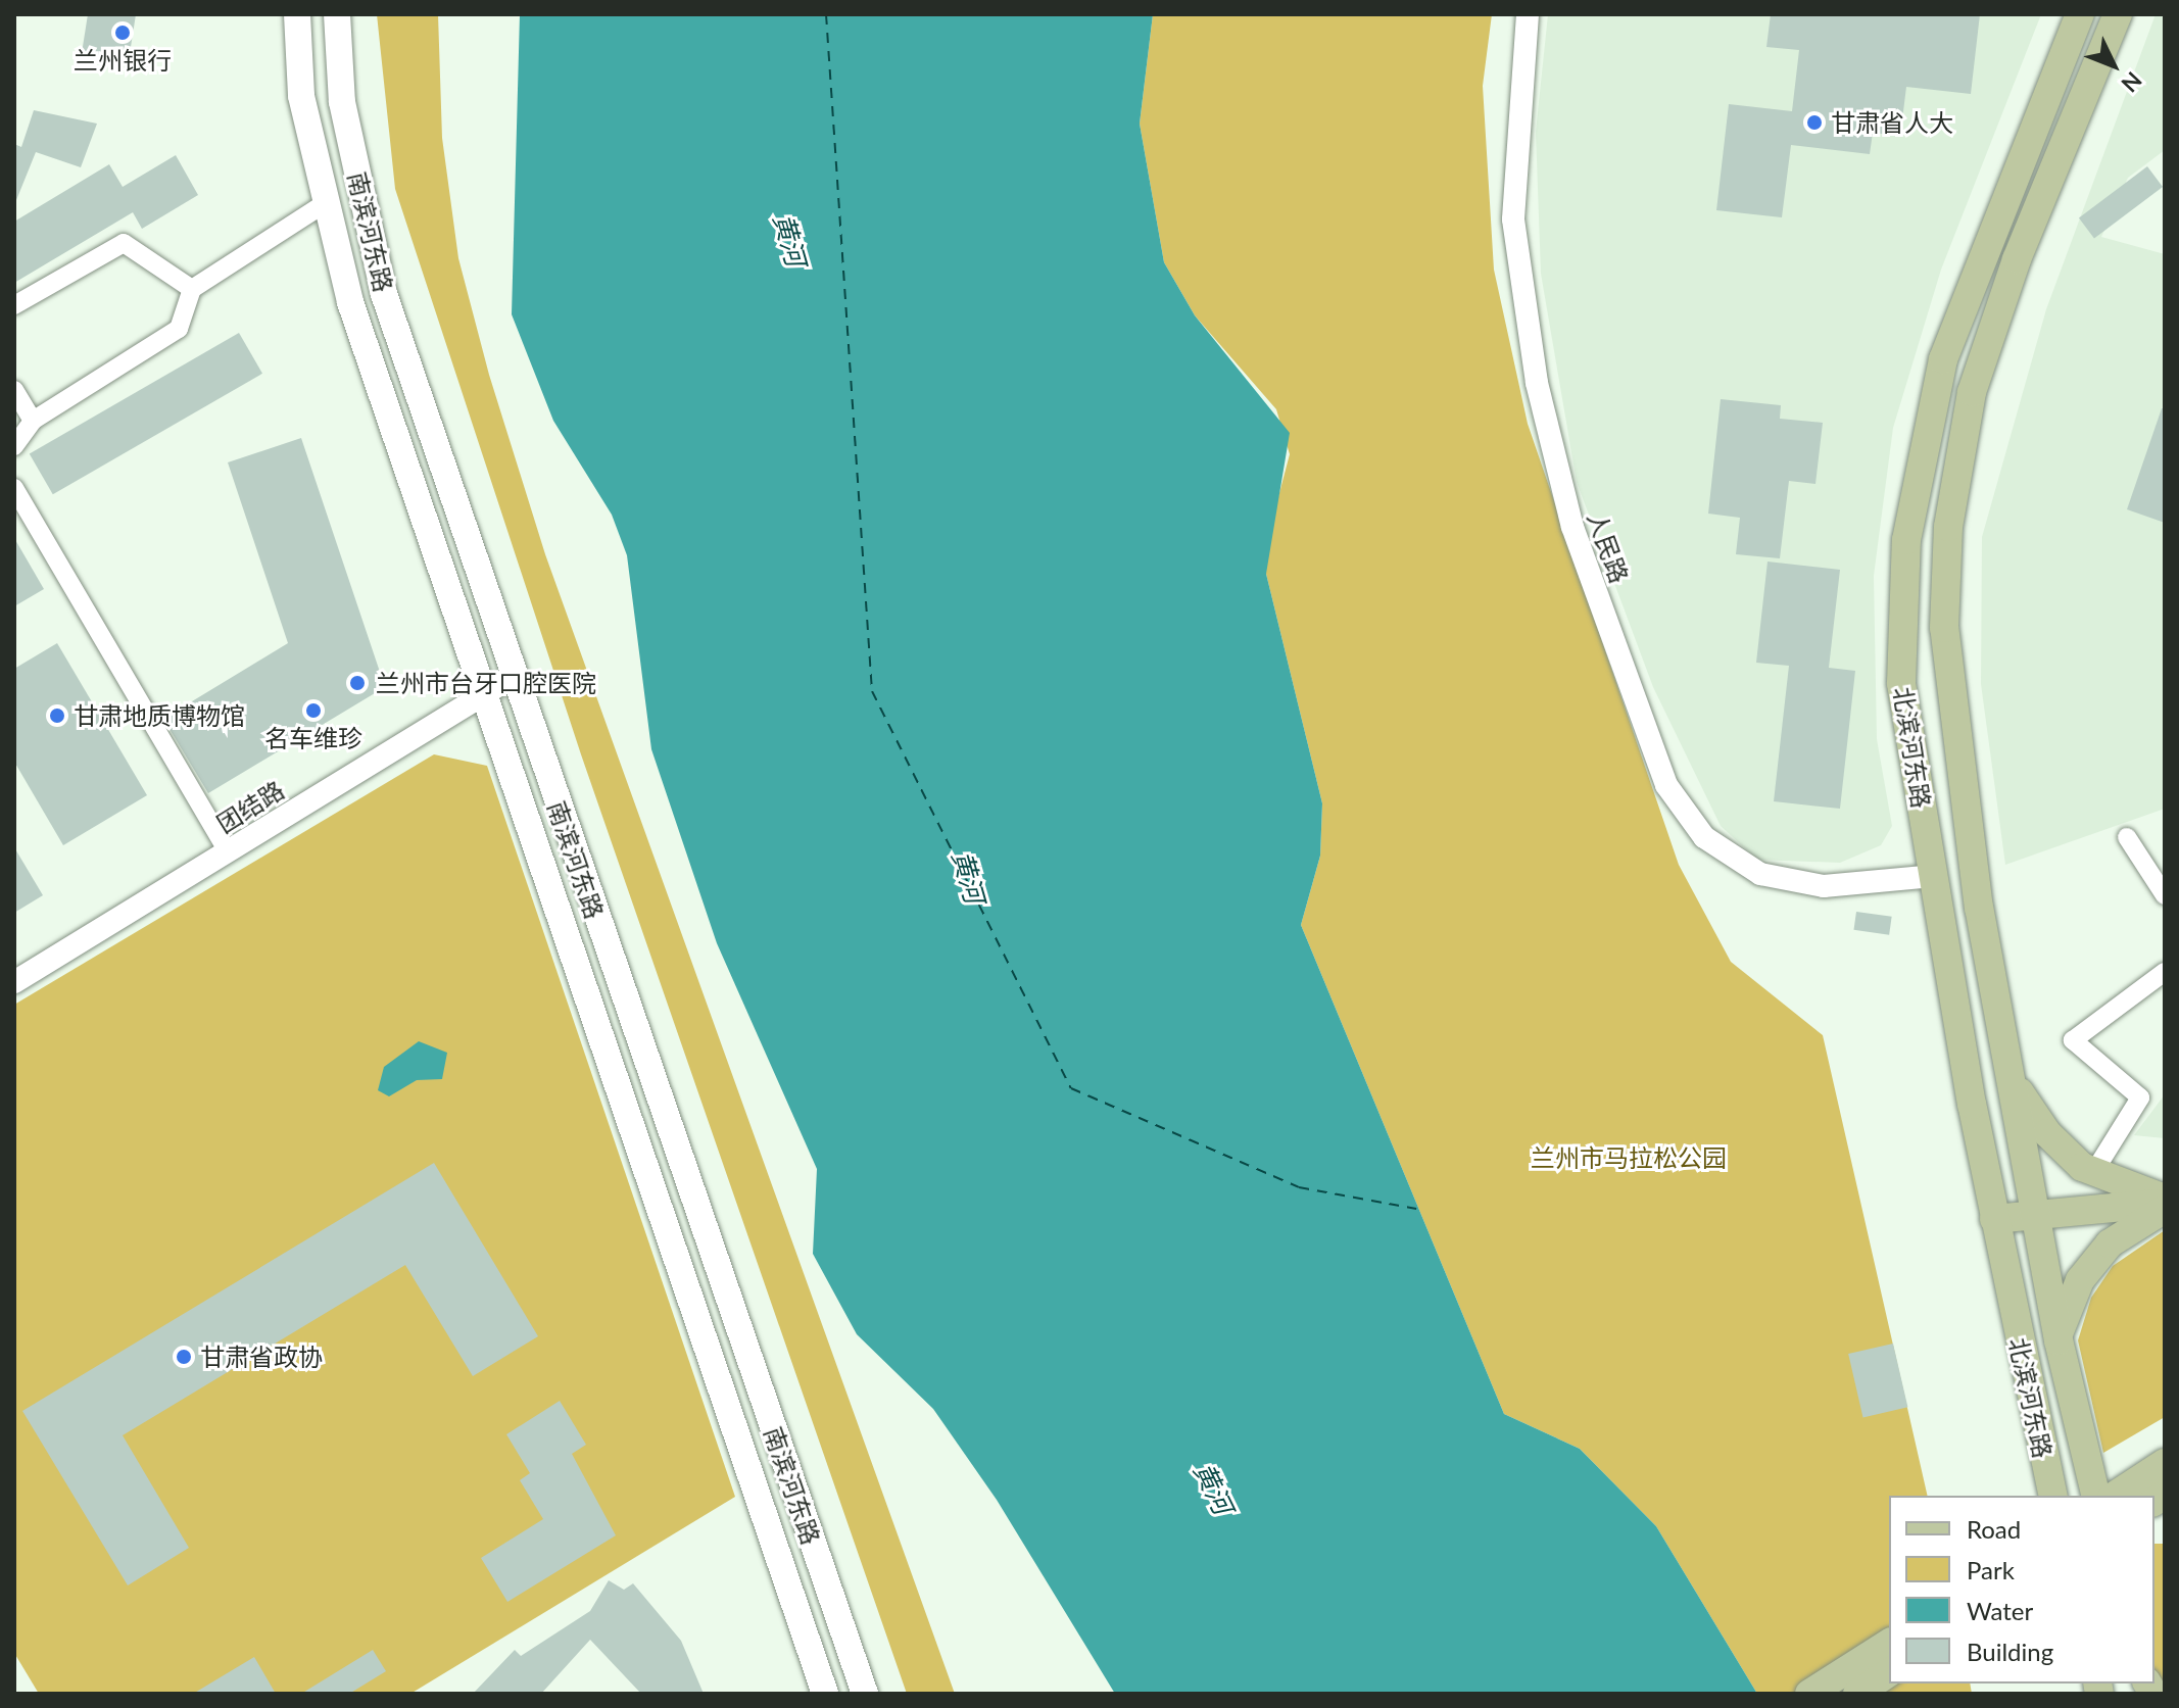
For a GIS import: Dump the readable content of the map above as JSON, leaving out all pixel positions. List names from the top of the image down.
{
  "streets": {
    "main road": ["南滨河东路", "北滨河东路"],
    "street": ["人民路", "团结路"]
  },
  "crossings": [
    ["南滨河东路", "团结路"],
    ["人民路", "北滨河东路"]
  ],
  "water": ["黄河"],
  "parks": ["兰州市马拉松公园"],
  "places": [
    "兰州银行",
    "甘肃省人大",
    "兰州市台牙口腔医院",
    "名车维珍",
    "甘肃地质博物馆",
    "甘肃省政协"
  ],
  "legend": [
    "Road",
    "Park",
    "Water",
    "Building"
  ],
  "north": "bottom right"
}
